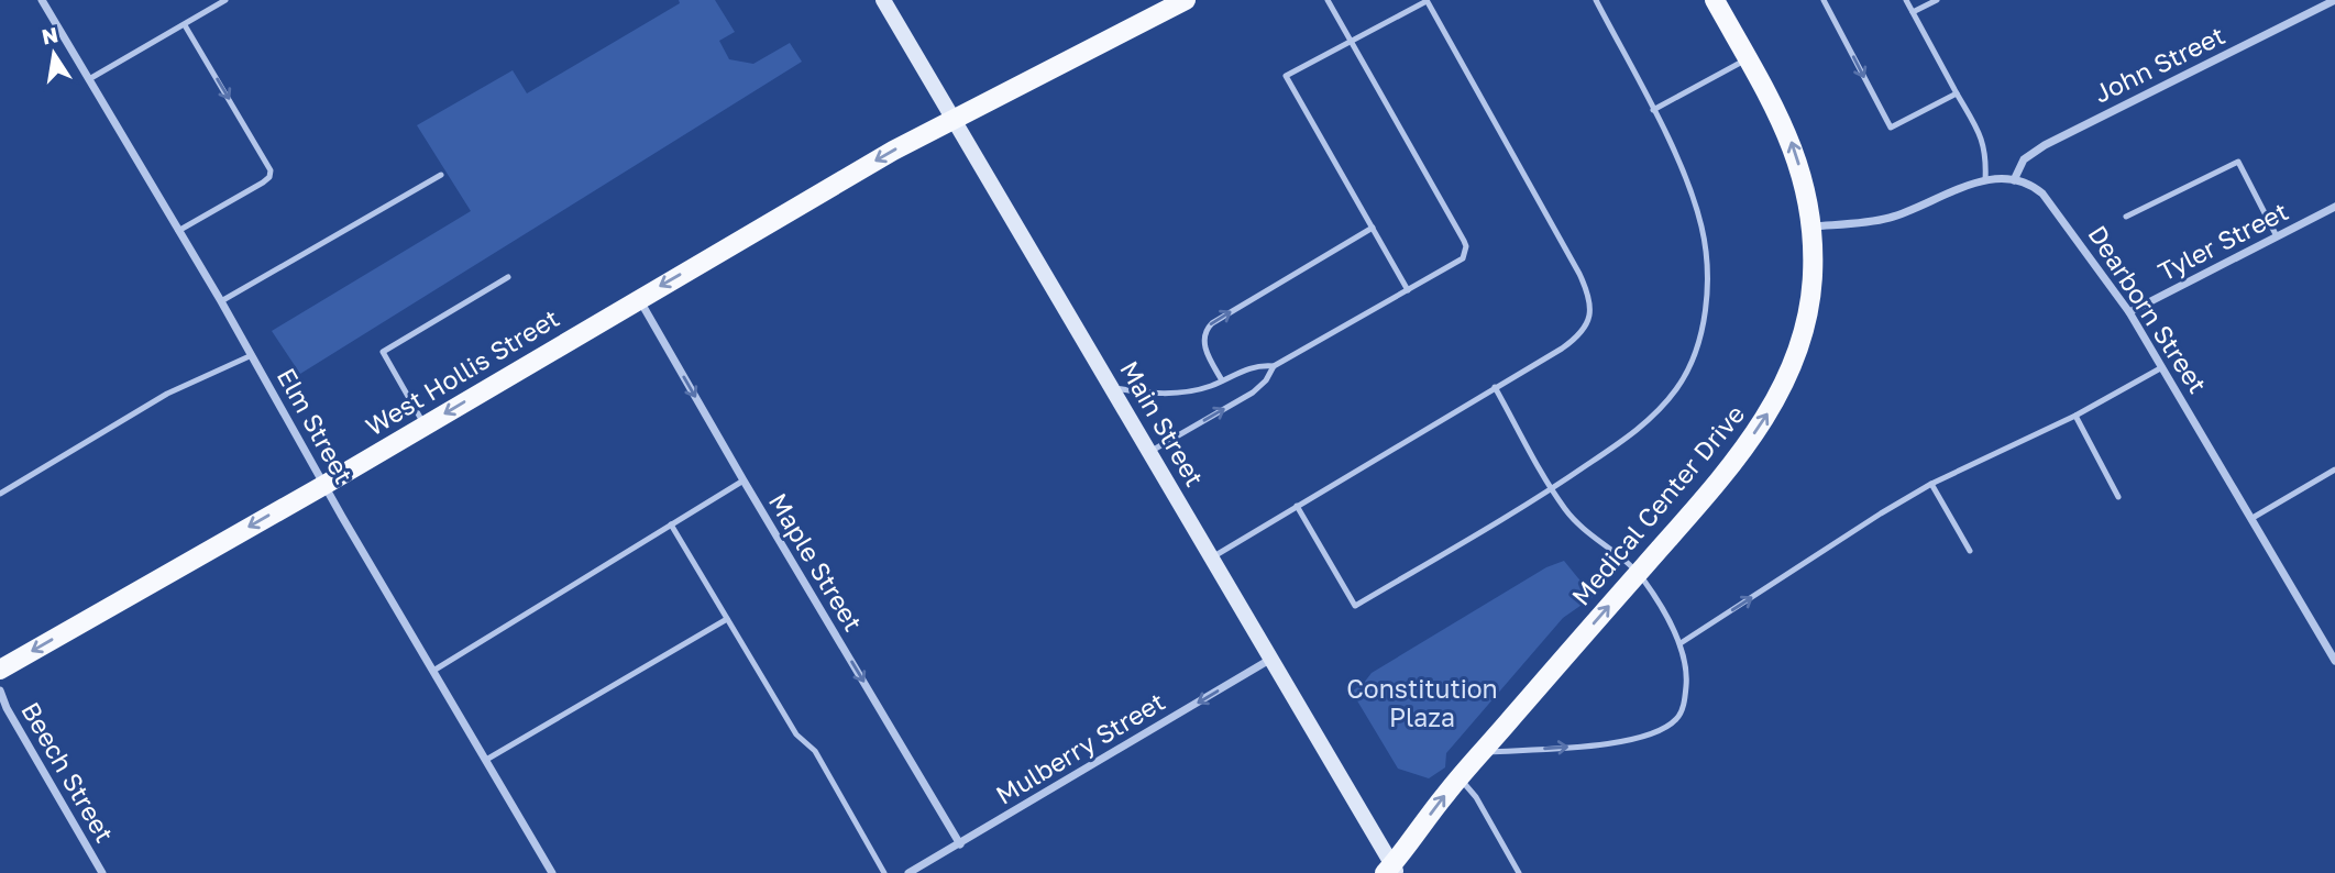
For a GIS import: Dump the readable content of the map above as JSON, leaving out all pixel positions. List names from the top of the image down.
{
  "streets": {
    "main road": ["West Hollis Street", "Main Street", "Medical Center Drive"],
    "street": [
      "John Street",
      "Tyler Street",
      "Dearborn Street",
      "Elm Street",
      "Maple Street",
      "Mulberry Street",
      "Beech Street"
    ]
  },
  "crossings": [
    ["John Street", "Dearborn Street"],
    ["Tyler Street", "Dearborn Street"],
    ["West Hollis Street", "Main Street"],
    ["West Hollis Street", "Elm Street"],
    ["West Hollis Street", "Maple Street"],
    ["Main Street", "Medical Center Drive"],
    ["Main Street", "Mulberry Street"],
    ["Maple Street", "Mulberry Street"]
  ],
  "one_way": [
    "West Hollis Street",
    "Medical Center Drive",
    "Maple Street",
    "Mulberry Street"
  ],
  "parks": ["Constitution Plaza"],
  "north": "top"
}
